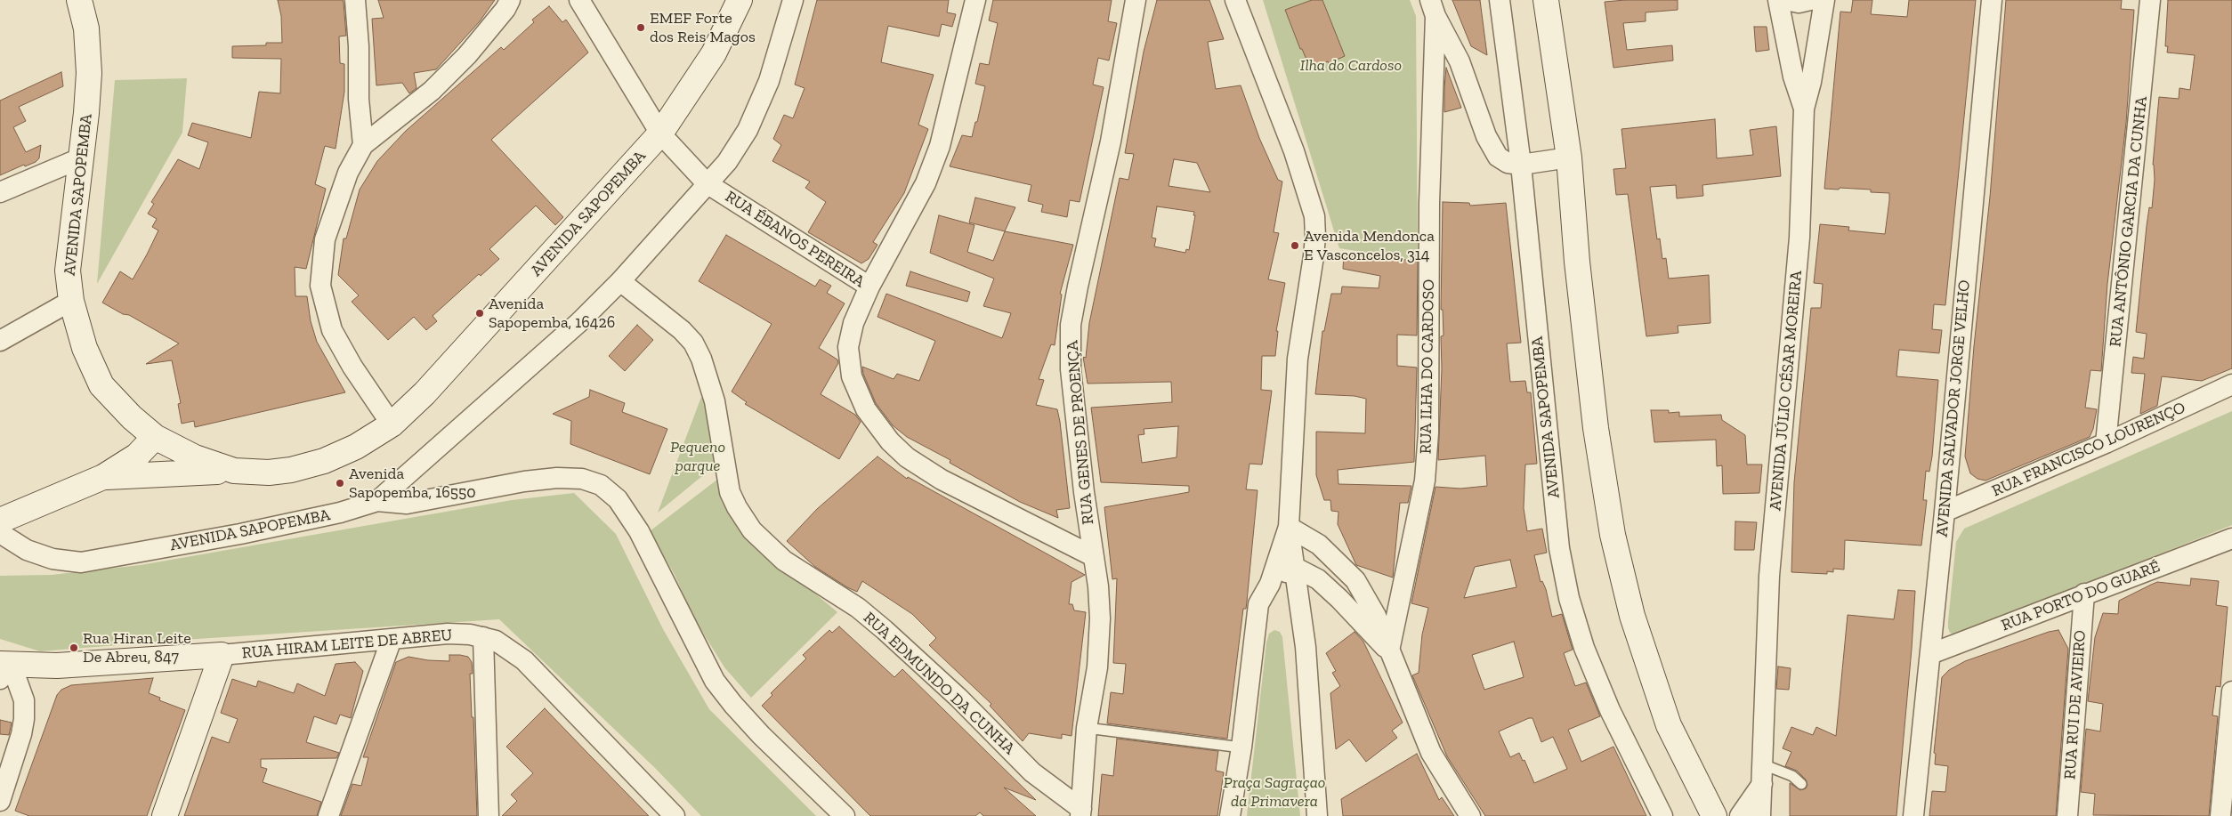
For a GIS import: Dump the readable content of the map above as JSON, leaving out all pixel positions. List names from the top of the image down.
{
  "streets": {
    "main road": ["AVENIDA SAPOPEMBA", "RUA HIRAM LEITE DE ABREU"],
    "street": [
      "RUA ANTÔNIO GARCIA DA CUNHA",
      "RUA ÉBANOS PEREIRA",
      "RUA ILHA DO CARDOSO",
      "AVENIDA JÚLIO CÉSAR MOREIRA",
      "AVENIDA SALVADOR JORGE VELHO",
      "RUA GENES DE PROENÇA",
      "RUA FRANCISCO LOURENÇO",
      "RUA PORTO DO GUARÉ",
      "RUA EDMUNDO DA CUNHA",
      "RUA RUI DE AVIEIRO"
    ]
  },
  "crossings": [
    ["AVENIDA SAPOPEMBA", "RUA ÉBANOS PEREIRA"],
    ["AVENIDA SAPOPEMBA", "RUA EDMUNDO DA CUNHA"],
    ["RUA ANTÔNIO GARCIA DA CUNHA", "RUA FRANCISCO LOURENÇO"],
    ["RUA ÉBANOS PEREIRA", "RUA GENES DE PROENÇA"],
    ["AVENIDA SALVADOR JORGE VELHO", "RUA FRANCISCO LOURENÇO"],
    ["AVENIDA SALVADOR JORGE VELHO", "RUA PORTO DO GUARÉ"],
    ["RUA GENES DE PROENÇA", "RUA EDMUNDO DA CUNHA"],
    ["RUA PORTO DO GUARÉ", "RUA RUI DE AVIEIRO"]
  ],
  "parks": ["Ilha do Cardoso", "Pequeno parque", "Praça Sagraçao da Primavera"],
  "places": [
    "EMEF Forte dos Reis Magos",
    "Avenida Mendonca E Vasconcelos, 314",
    "Avenida Sapopemba, 16426",
    "Avenida Sapopemba, 16550",
    "Rua Hiran Leite De Abreu, 847"
  ]
}
